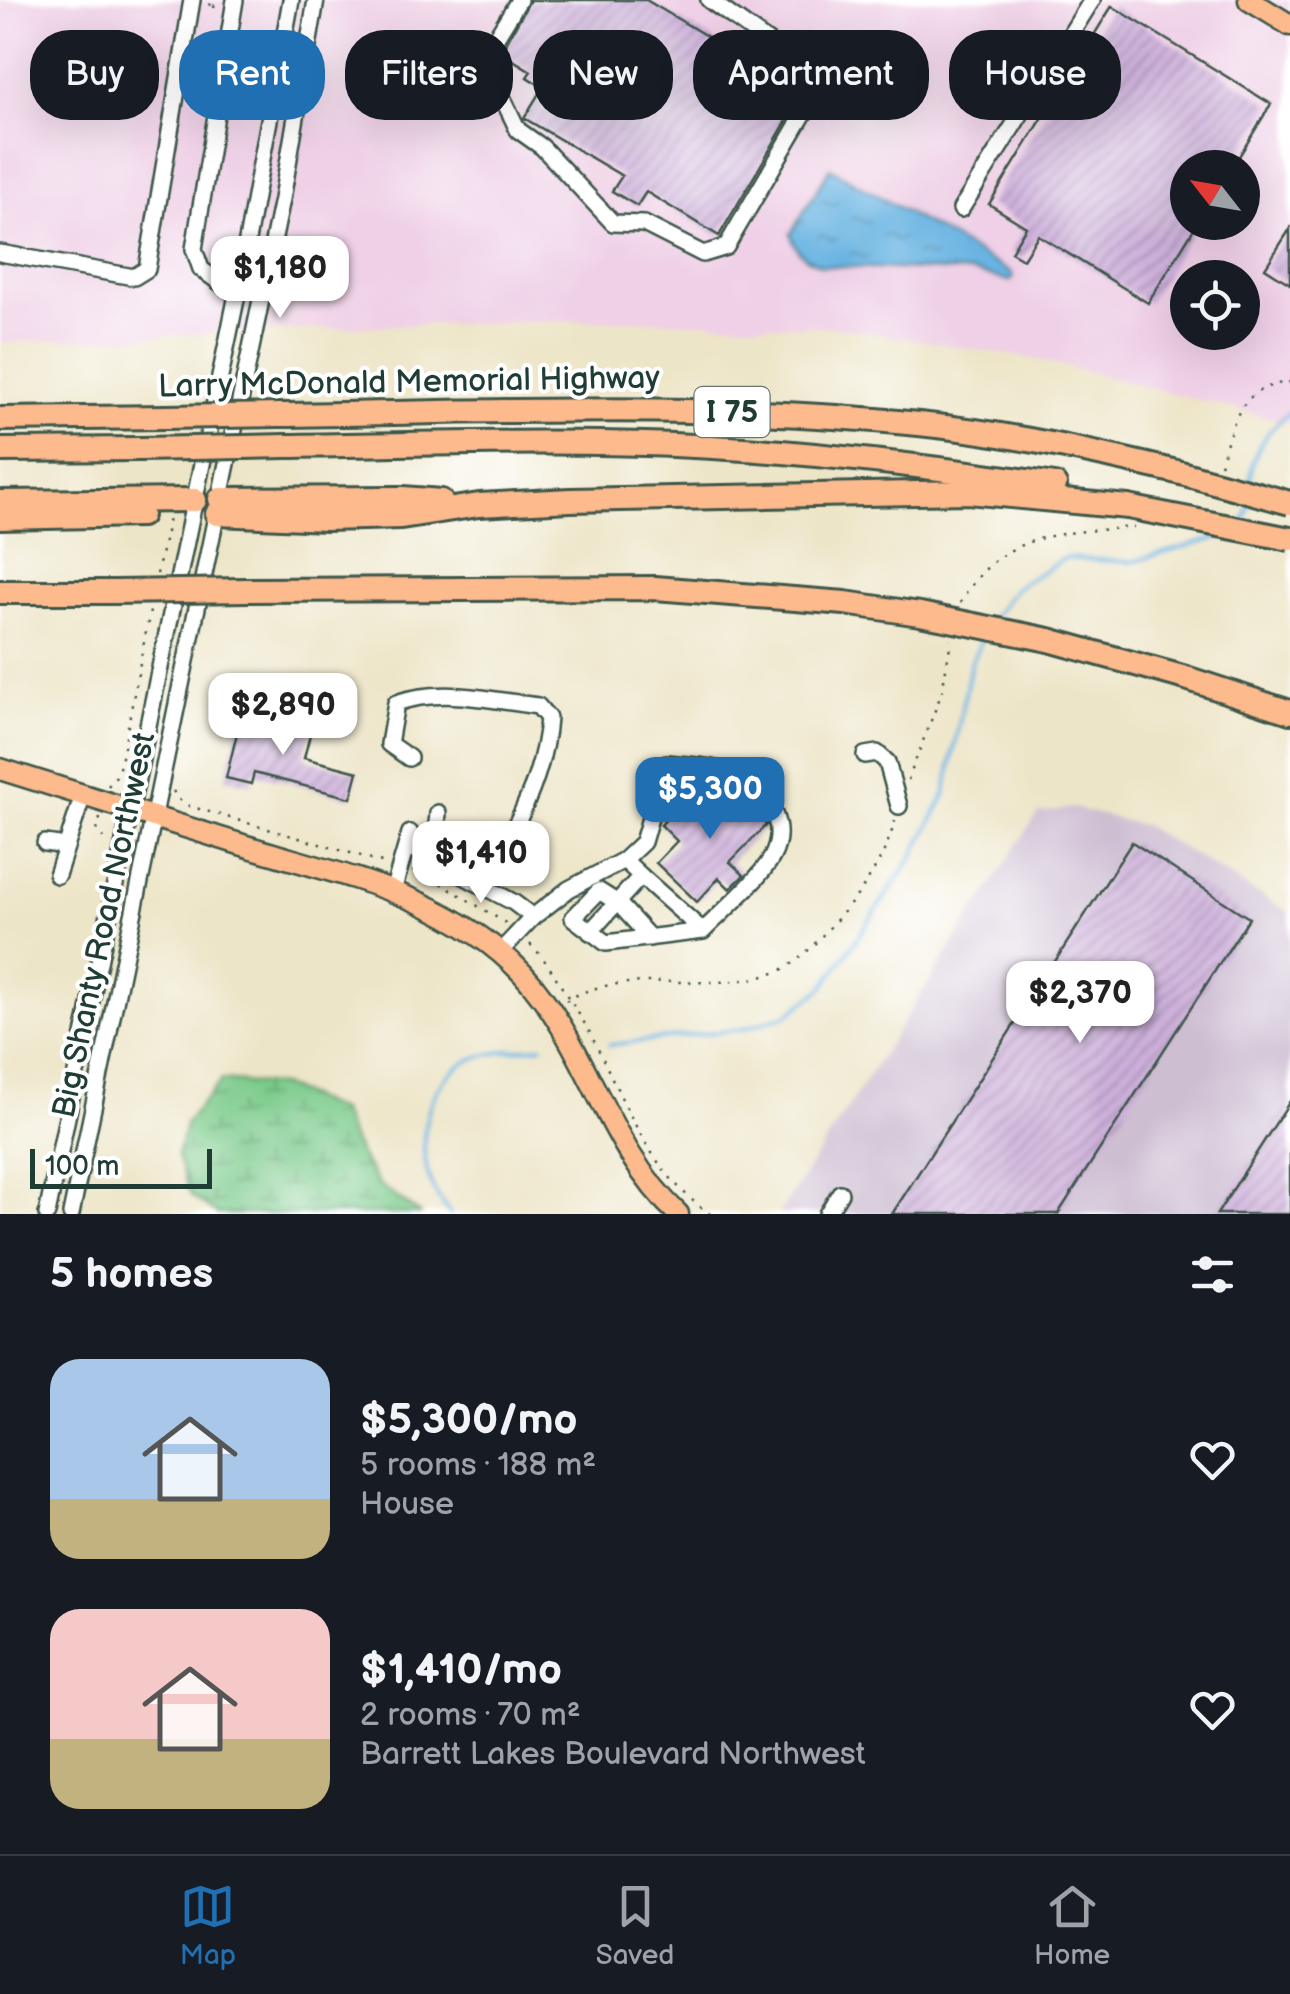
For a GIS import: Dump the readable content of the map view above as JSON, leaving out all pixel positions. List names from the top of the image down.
{
  "streets": {
    "highway": ["Larry McDonald Memorial Highway", "I 75"],
    "street": ["Big Shanty Road Northwest"]
  },
  "scale_bar": "100 m",
  "north": "top left",
  "page": {
    "chip": [
      "Buy",
      "Rent",
      "Filters",
      "New",
      "Apartment",
      "House"
    ],
    "price": [
      "$1,180",
      "$2,890",
      "$5,300",
      "$1,410",
      "$2,370"
    ],
    "scale": "100 m",
    "heading": "5 homes",
    "list": [
      {
        "name": "$5,300/mo",
        "note": "5 rooms · 188 m² · House"
      },
      {
        "name": "$1,410/mo",
        "note": "2 rooms · 70 m² · Barrett Lakes Boulevard Northwest"
      }
    ],
    "tabs": ["Map", "Saved", "Home"]
  }
}
